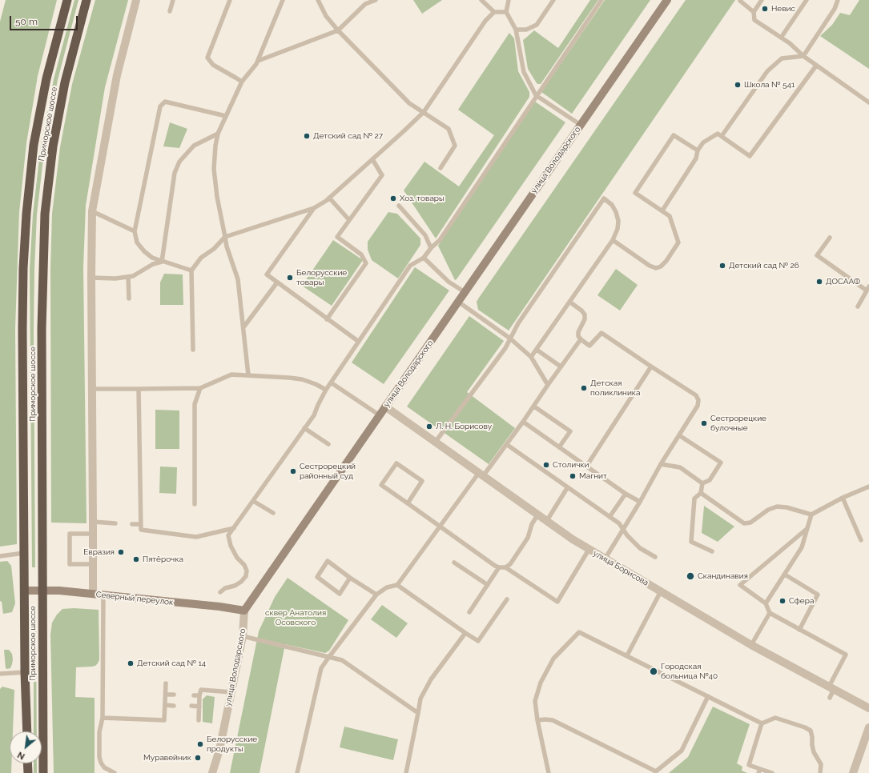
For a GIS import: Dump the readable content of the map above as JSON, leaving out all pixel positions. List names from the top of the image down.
{
  "streets": {
    "highway": ["Приморское шоссе"],
    "main road": ["улица Володарского", "Северный переулок"],
    "street": ["улица Борисова"]
  },
  "crossings": [
    ["Приморское шоссе", "Северный переулок"],
    ["улица Володарского", "улица Борисова"],
    ["улица Володарского", "Северный переулок"]
  ],
  "parks": ["сквер Анатолия Осовского"],
  "places": [
    "Невис",
    "Школа № 541",
    "Детский сад № 27",
    "Хоз. товары",
    "Детский сад № 26",
    "Белорусские товары",
    "ДОСААФ",
    "Детская поликлиника",
    "Сестрорецкие булочные",
    "Л. Н. Борисову",
    "Столички",
    "Сестрорецкий районный суд",
    "Магнит",
    "Евразия",
    "Пятёрочка",
    "Скандинавия",
    "Сфера",
    "Детский сад № 14",
    "Городская больница №40",
    "Белорусские продукты",
    "Муравейник"
  ],
  "scale_bar": "50 m",
  "north": "bottom left"
}
